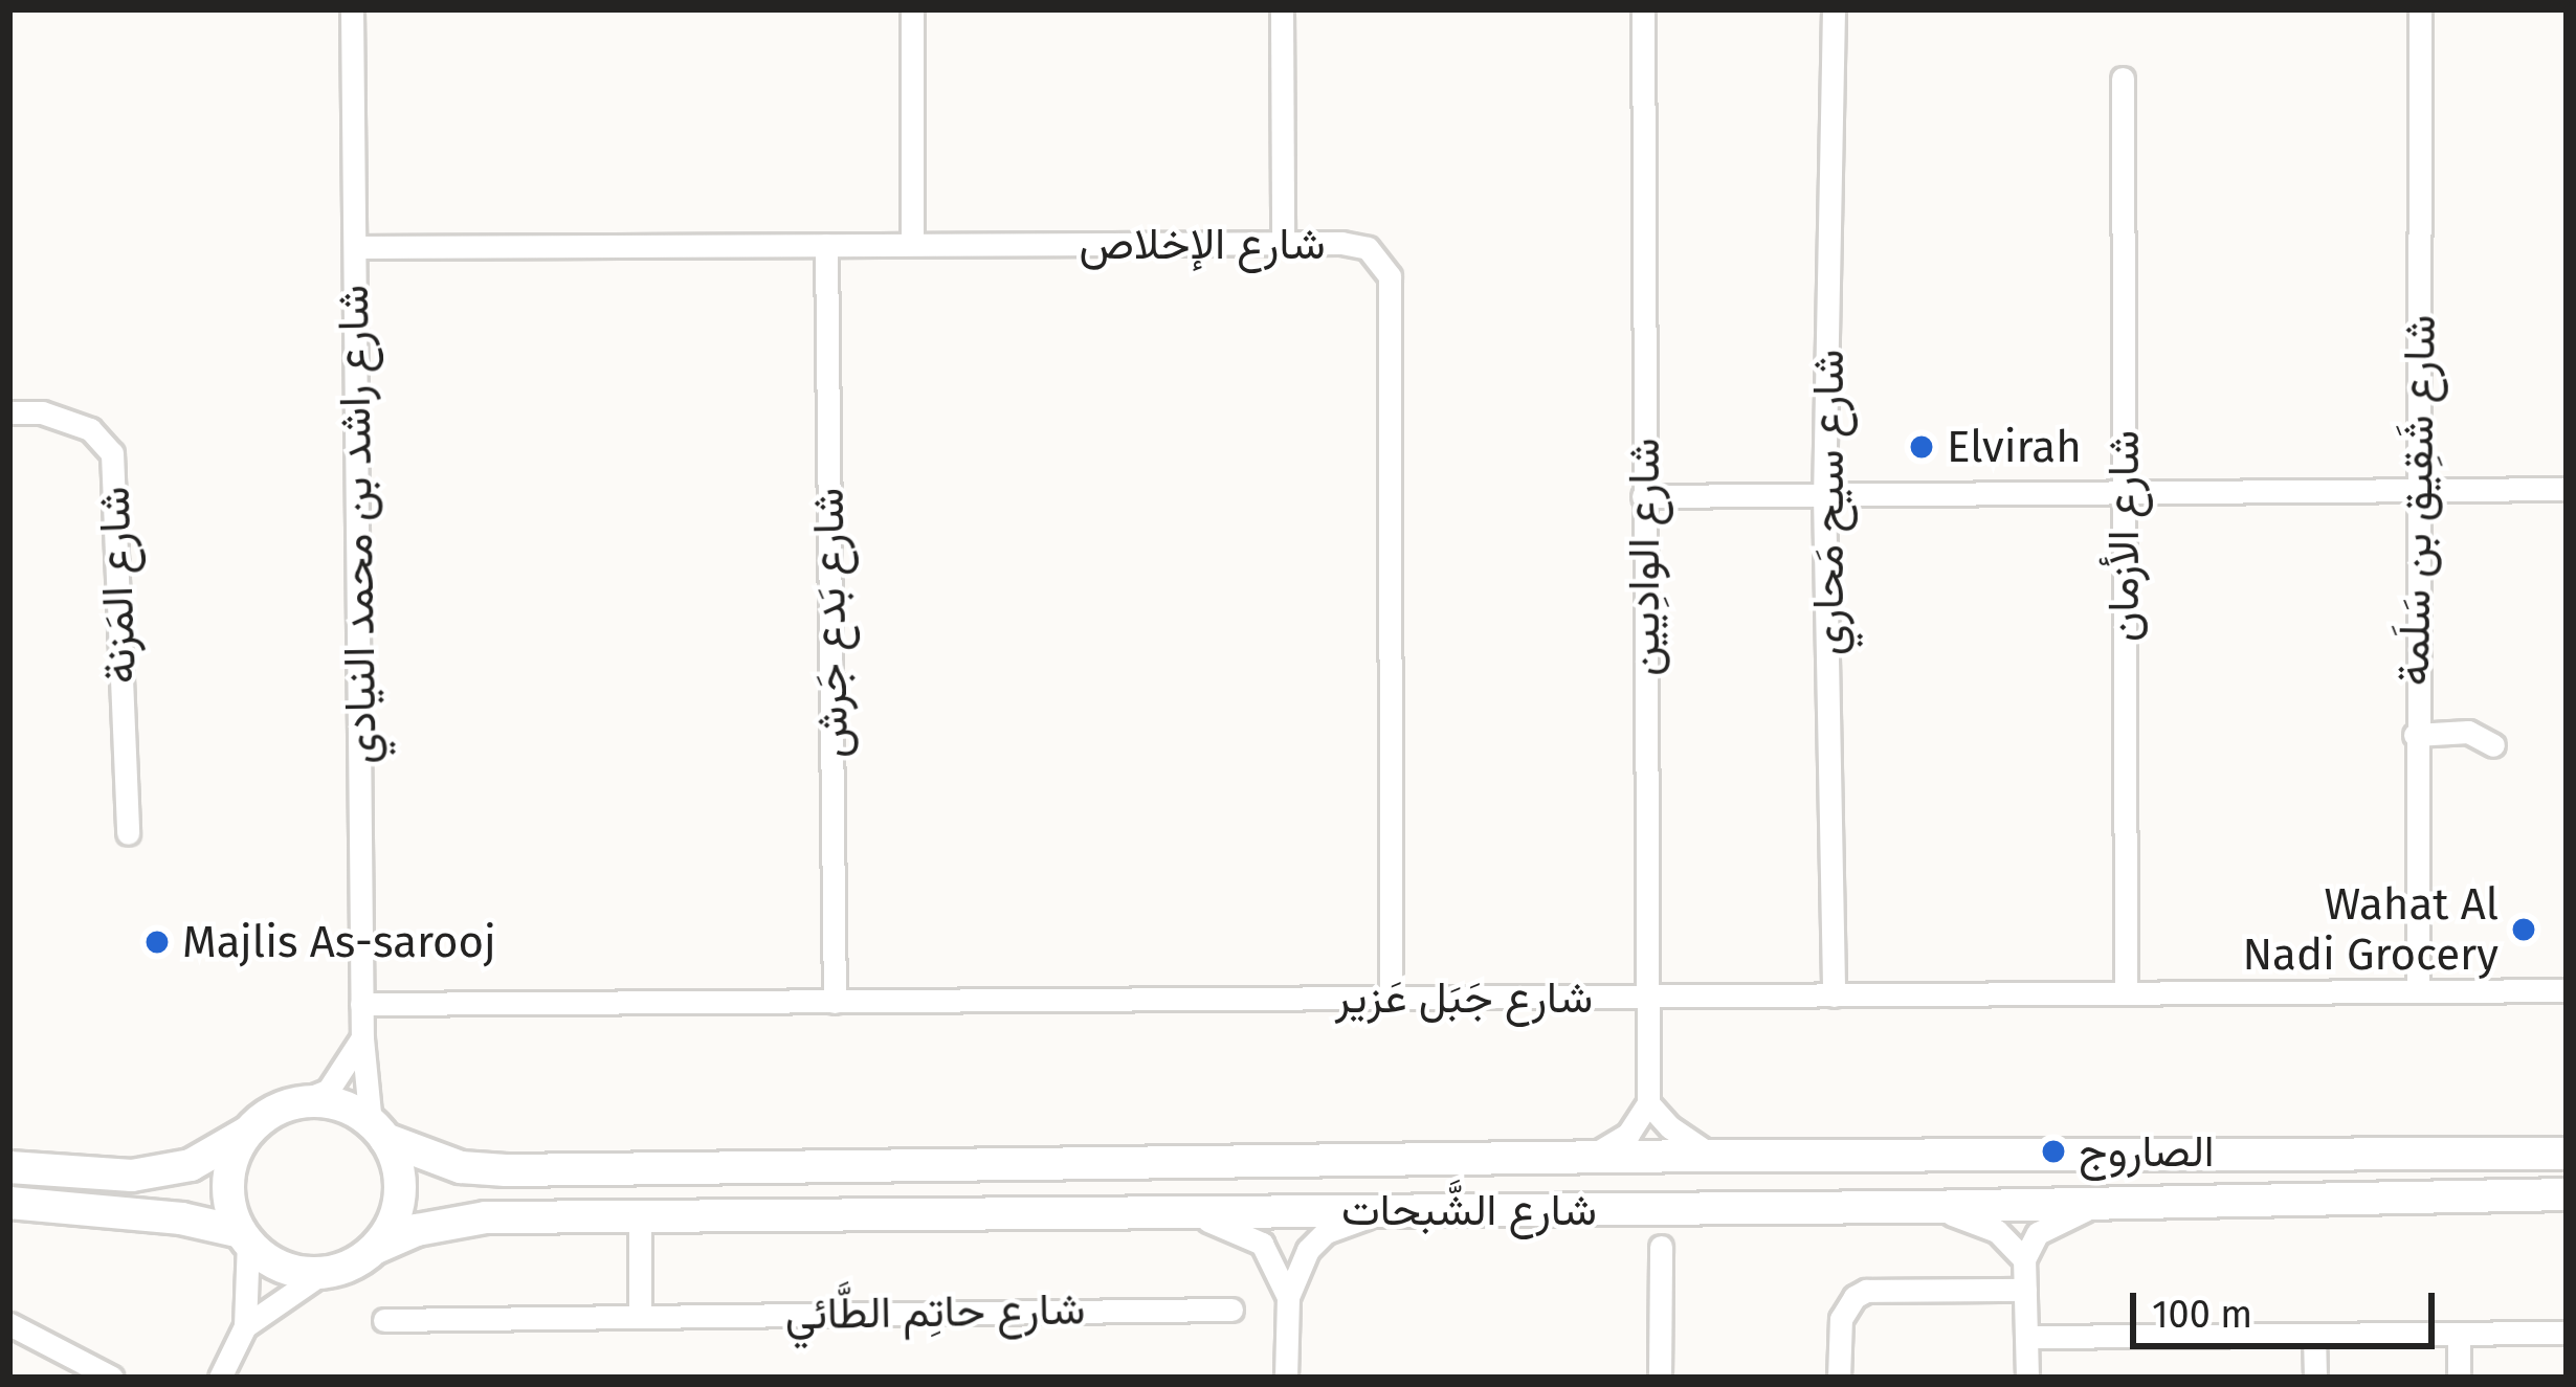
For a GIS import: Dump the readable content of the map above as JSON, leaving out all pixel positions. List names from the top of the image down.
{
  "streets": {
    "street": [
      "شارع الإخلاص",
      "شارع شَقِيق بن سَلَمة",
      "شارع سيح مَحاري",
      "شارع راشد بن محمد النيادي",
      "شارع الأزمان",
      "شارع الوادِيين",
      "شارع المَزنة",
      "شارع بَدع جَرش",
      "شارع جَبَل عَزير",
      "شارع الشَّبحات",
      "شارع حاتِم الطَّائي"
    ]
  },
  "crossings": [
    ["شارع الإخلاص", "شارع راشد بن محمد النيادي"],
    ["شارع الإخلاص", "شارع بَدع جَرش"],
    ["شارع الإخلاص", "شارع جَبَل عَزير"],
    ["شارع شَقِيق بن سَلَمة", "شارع جَبَل عَزير"],
    ["شارع سيح مَحاري", "شارع جَبَل عَزير"],
    ["شارع راشد بن محمد النيادي", "شارع جَبَل عَزير"],
    ["شارع راشد بن محمد النيادي", "شارع الشَّبحات"],
    ["شارع الأزمان", "شارع جَبَل عَزير"],
    ["شارع الوادِيين", "شارع جَبَل عَزير"],
    ["شارع بَدع جَرش", "شارع جَبَل عَزير"]
  ],
  "places": [
    "Elvirah",
    "Wahat Al Nadi Grocery",
    "Majlis As-sarooj",
    "الصاروج"
  ],
  "scale_bar": "100 m"
}
